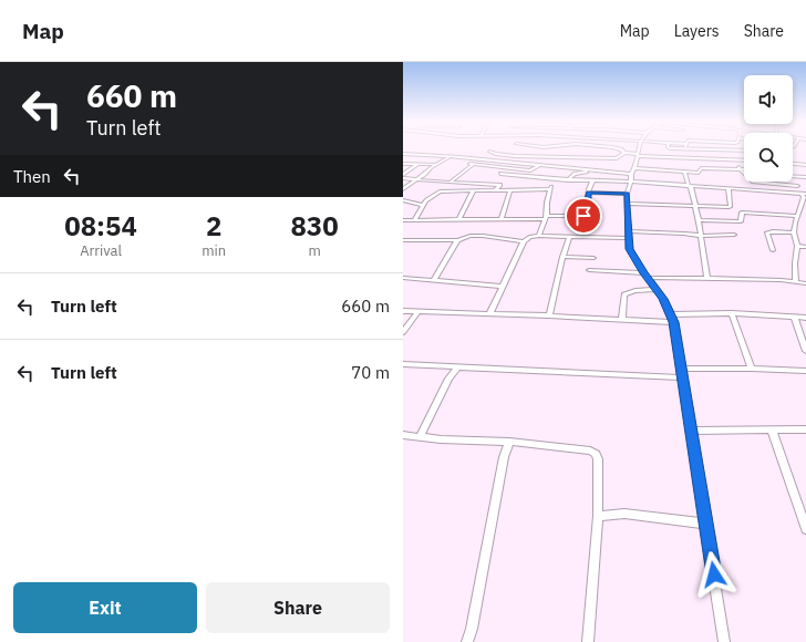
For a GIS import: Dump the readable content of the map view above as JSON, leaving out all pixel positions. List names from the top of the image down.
{
  "page": {
    "header": "Map",
    "nav": ["Map", "Layers", "Share"],
    "turn": ["660 m", "Turn left"],
    "then": "Then",
    "eta": [
      "08:54",
      "Arrival",
      "2",
      "min",
      "830",
      "m"
    ],
    "list": [
      {
        "name": "Turn left",
        "value": "660 m"
      },
      {
        "name": "Turn left",
        "value": "70 m"
      }
    ],
    "buttons": ["Exit", "Share"]
  }
}
